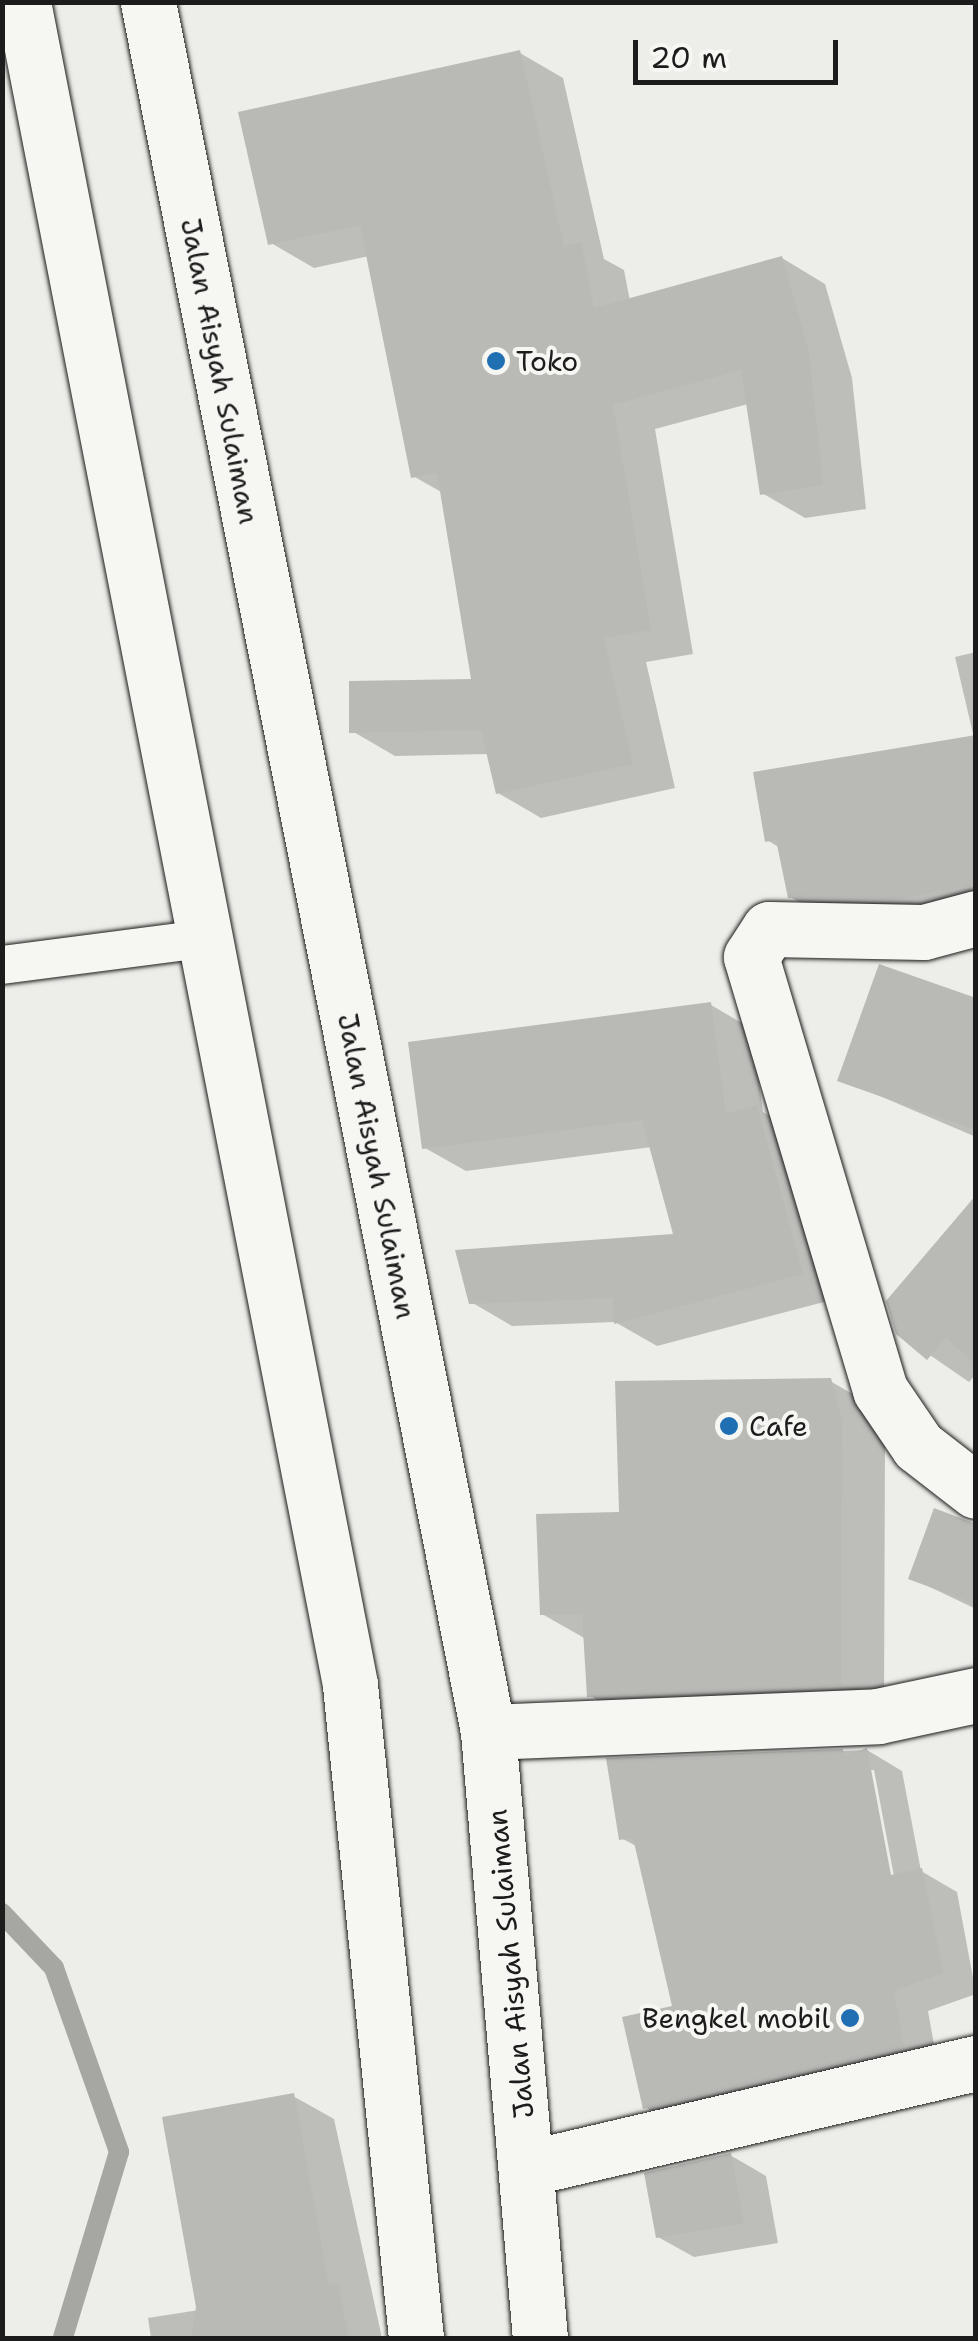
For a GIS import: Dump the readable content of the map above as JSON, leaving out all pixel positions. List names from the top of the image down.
{
  "streets": {
    "main road": ["Jalan Aisyah Sulaiman"]
  },
  "places": ["Toko", "Cafe", "Bengkel mobil"],
  "scale_bar": "20 m"
}
